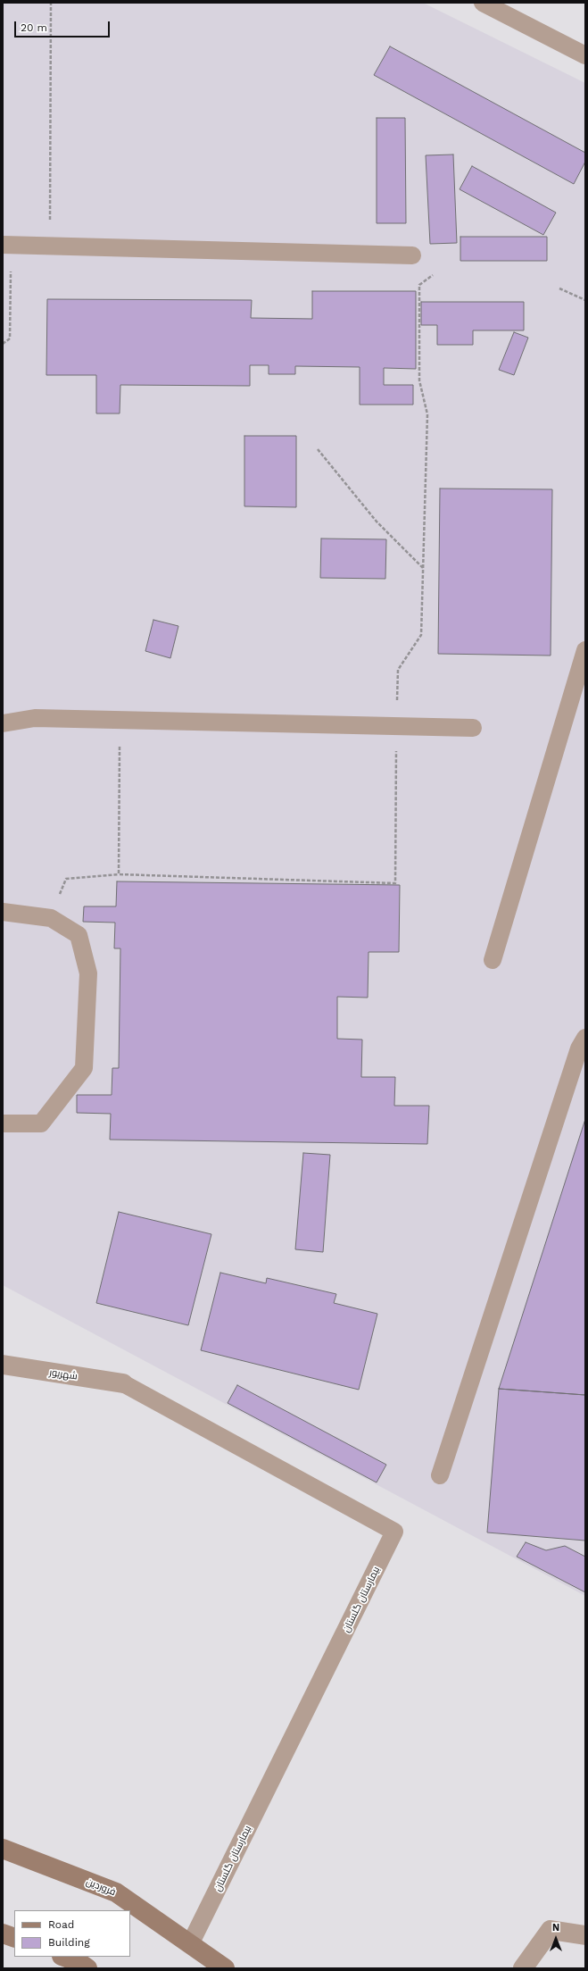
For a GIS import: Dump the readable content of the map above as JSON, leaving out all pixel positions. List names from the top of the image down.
{
  "streets": {
    "main road": ["فروردین"],
    "street": ["شهریور"],
    "lane": ["بیمارستان گلستان"]
  },
  "crossings": [
    ["شهریور", "بیمارستان گلستان"],
    ["بیمارستان گلستان", "فروردین"]
  ],
  "legend": ["Road", "Building"],
  "scale_bar": "20 m",
  "north": "top"
}
